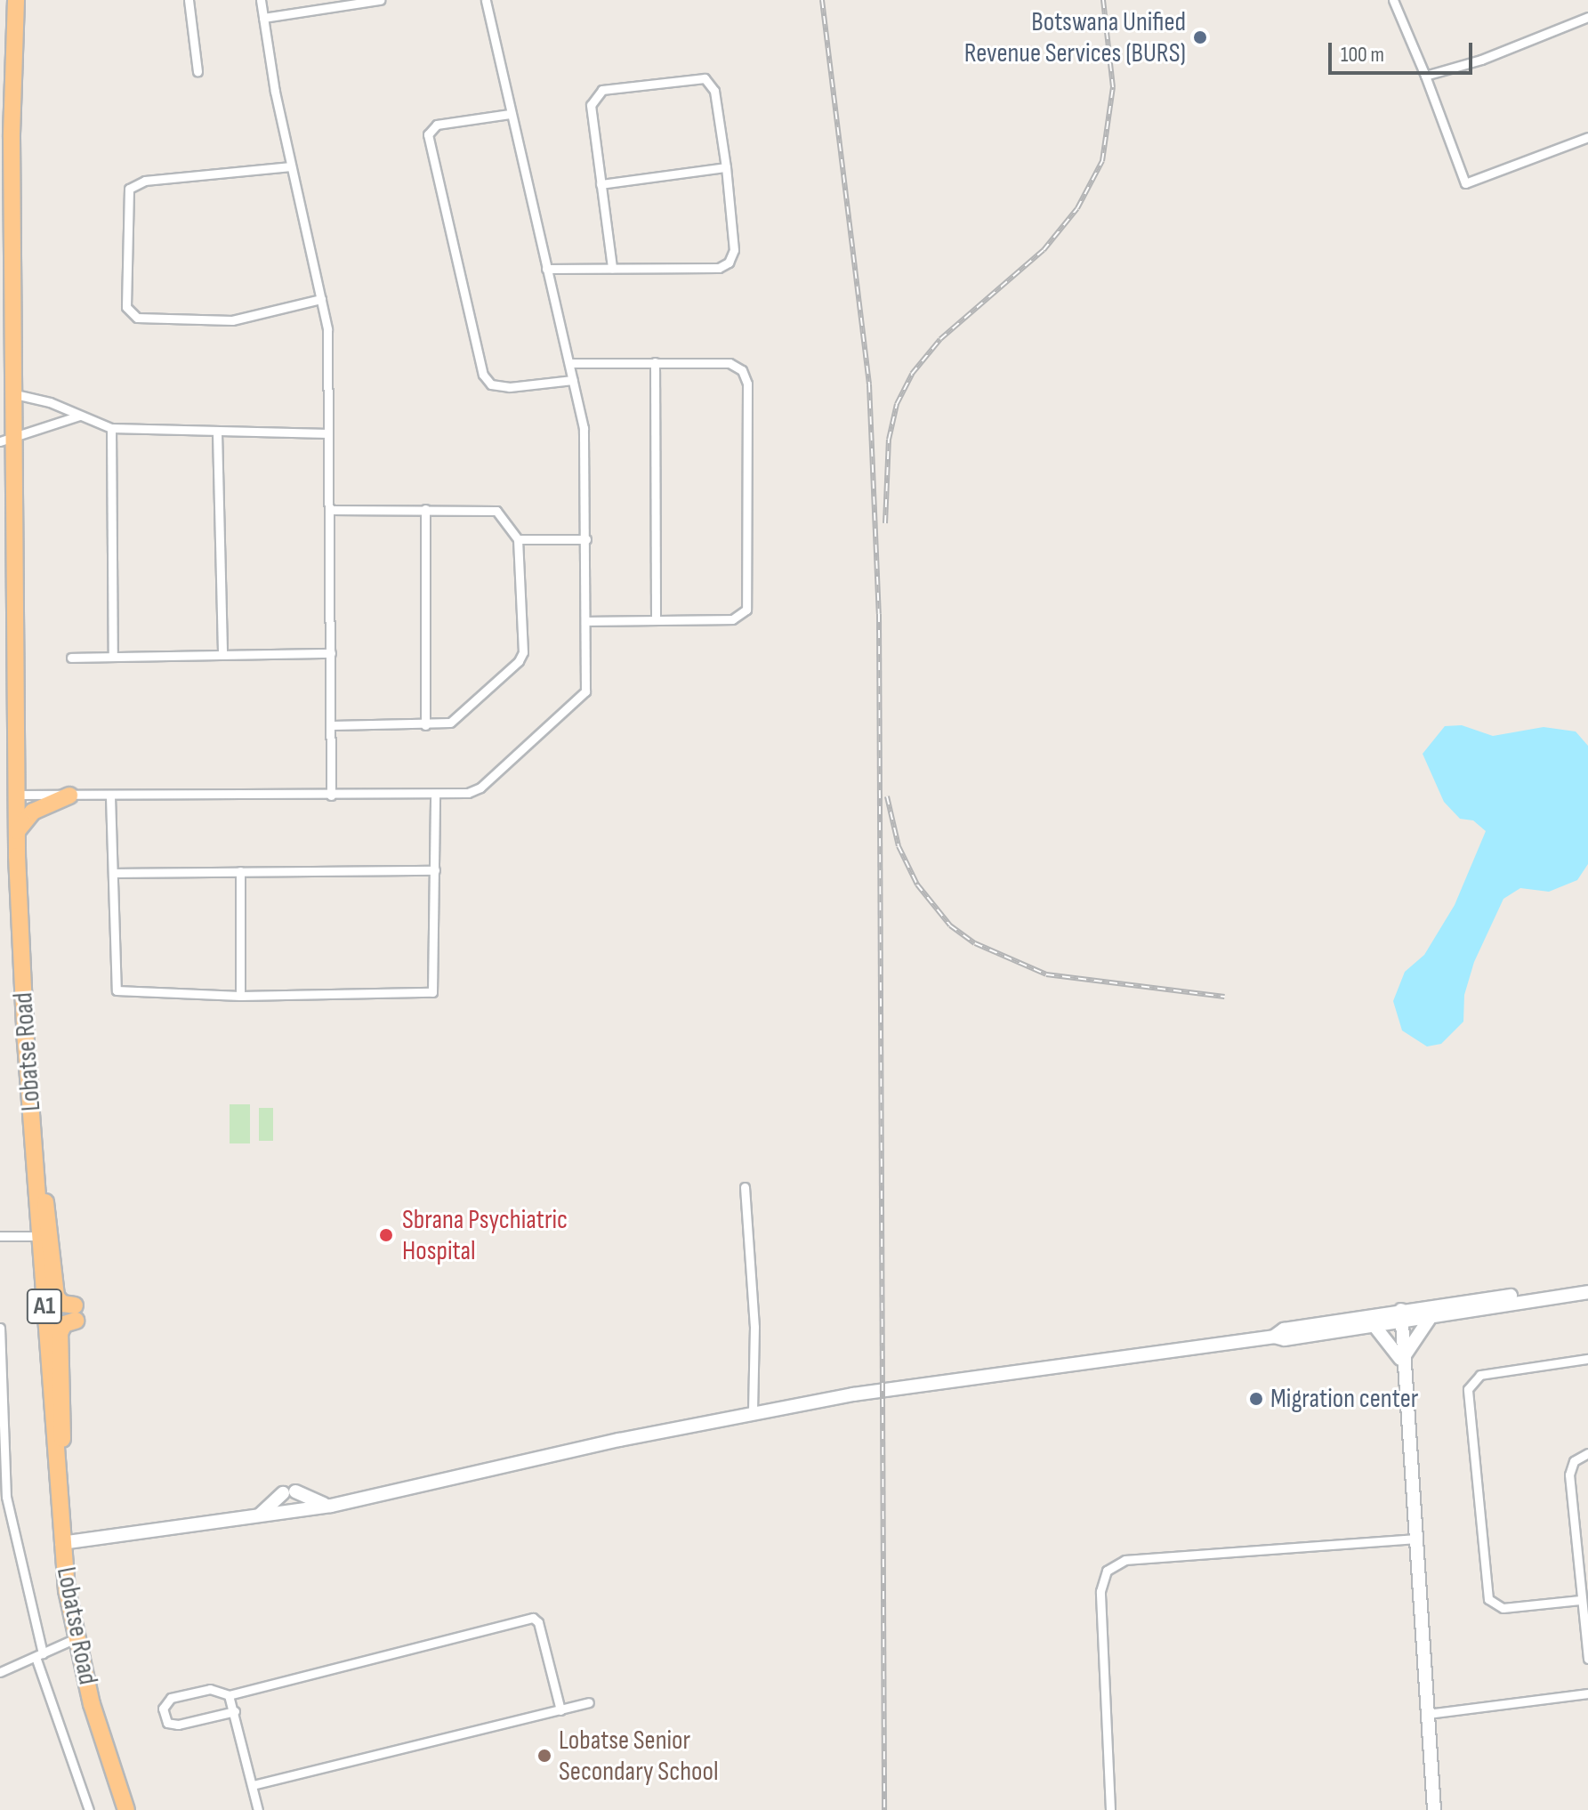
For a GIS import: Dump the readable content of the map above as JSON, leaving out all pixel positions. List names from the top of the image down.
{
  "streets": {
    "highway": ["Lobatse Road", "A1"]
  },
  "places": [
    "Botswana Unified Revenue Services (BURS)",
    "Sbrana Psychiatric Hospital",
    "Migration center",
    "Lobatse Senior Secondary School"
  ],
  "scale_bar": "100 m"
}
